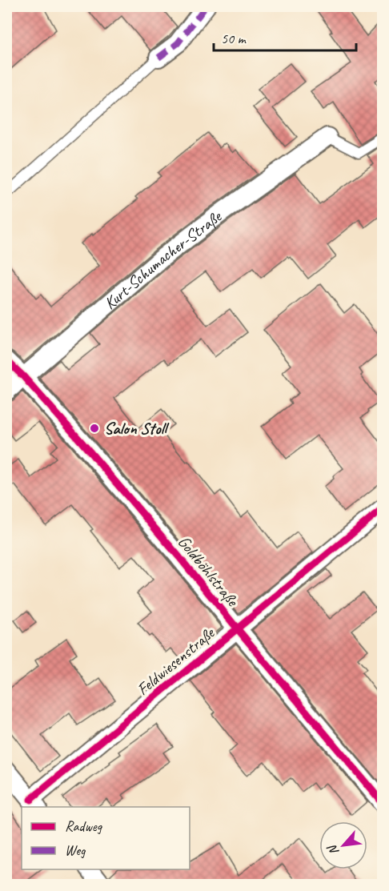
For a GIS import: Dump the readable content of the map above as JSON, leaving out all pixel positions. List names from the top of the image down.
{
  "streets": {
    "street": ["Kurt-Schumacher-Straße", "Goldböhlstraße", "Feldwiesenstraße"]
  },
  "crossings": [
    ["Kurt-Schumacher-Straße", "Goldböhlstraße"],
    ["Goldböhlstraße", "Feldwiesenstraße"]
  ],
  "places": ["Salon Stoll"],
  "legend": ["Radweg", "Weg"],
  "scale_bar": "50 m",
  "north": "bottom left"
}
